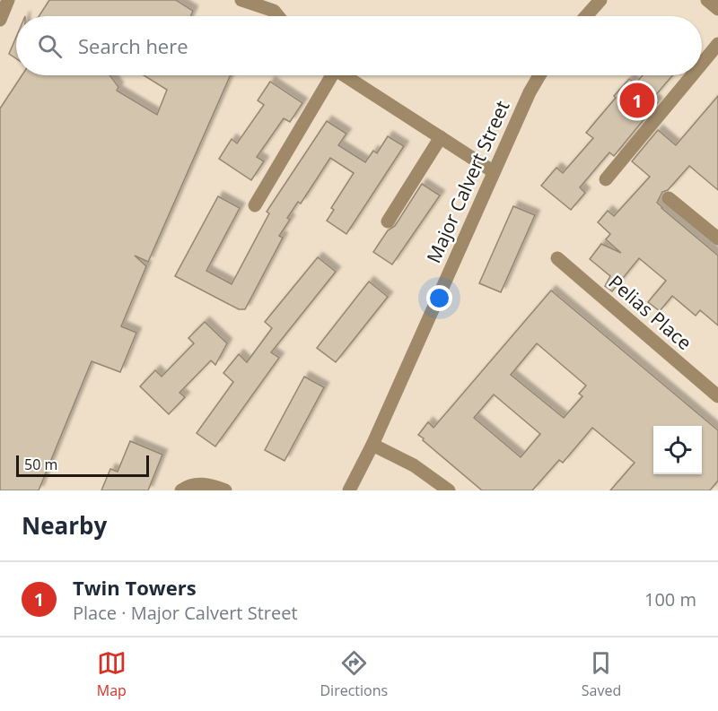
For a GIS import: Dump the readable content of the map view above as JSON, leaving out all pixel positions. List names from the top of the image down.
{
  "streets": {
    "street": ["Major Calvert Street", "Pelias Place"]
  },
  "scale_bar": "50 m",
  "page": {
    "search": "Search here",
    "pins": "1",
    "scale": "50 m",
    "heading": "Nearby",
    "list": [
      {
        "mark": "1",
        "name": "Twin Towers",
        "note": "Place · Major Calvert Street",
        "value": "100 m"
      }
    ],
    "nav": ["Map", "Directions", "Saved"]
  }
}
